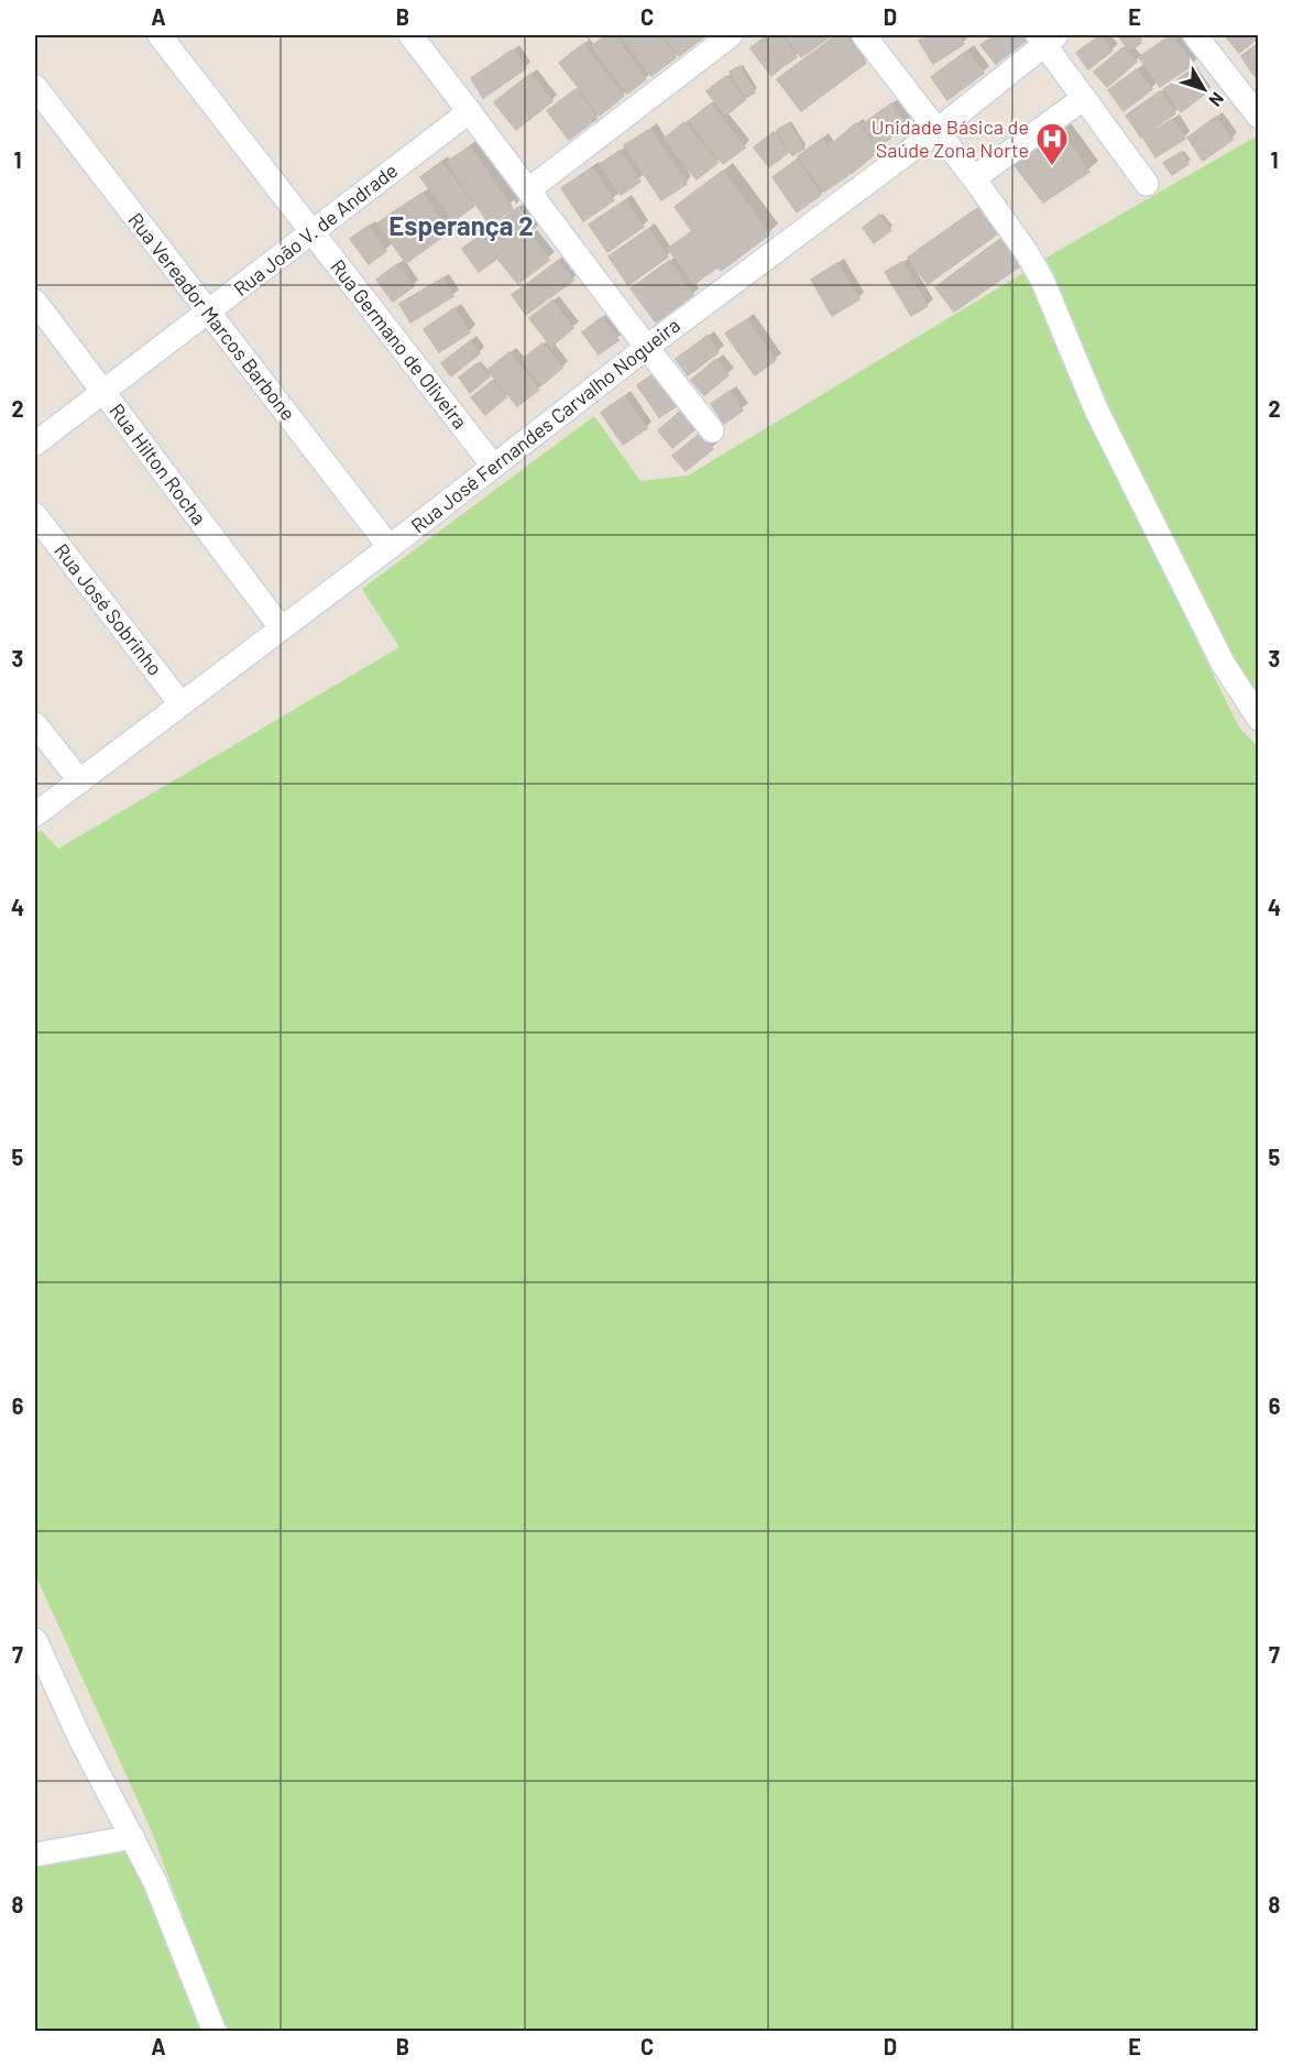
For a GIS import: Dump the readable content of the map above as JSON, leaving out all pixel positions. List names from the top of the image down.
{
  "streets": {
    "street": [
      "Rua João V. de Andrade",
      "Rua Vereador Marcos Barbone",
      "Rua Germano de Oliveira",
      "Rua José Fernandes Carvalho Nogueira",
      "Rua Hilton Rocha",
      "Rua José Sobrinho"
    ]
  },
  "crossings": [
    ["Rua João V. de Andrade", "Rua Vereador Marcos Barbone"],
    ["Rua João V. de Andrade", "Rua Germano de Oliveira"],
    ["Rua João V. de Andrade", "Rua Hilton Rocha"],
    ["Rua Vereador Marcos Barbone", "Rua José Fernandes Carvalho Nogueira"],
    ["Rua Germano de Oliveira", "Rua José Fernandes Carvalho Nogueira"],
    ["Rua José Fernandes Carvalho Nogueira", "Rua Hilton Rocha"],
    ["Rua José Fernandes Carvalho Nogueira", "Rua José Sobrinho"]
  ],
  "districts": ["Esperança 2"],
  "places": {
    "hospital": ["Unidade Básica de Saúde Zona Norte"]
  },
  "north": "bottom right",
  "grid": {
    "columns": [
      "A",
      "B",
      "C",
      "D",
      "E"
    ],
    "rows": [
      "1",
      "2",
      "3",
      "4",
      "5",
      "6",
      "7",
      "8"
    ]
  }
}
